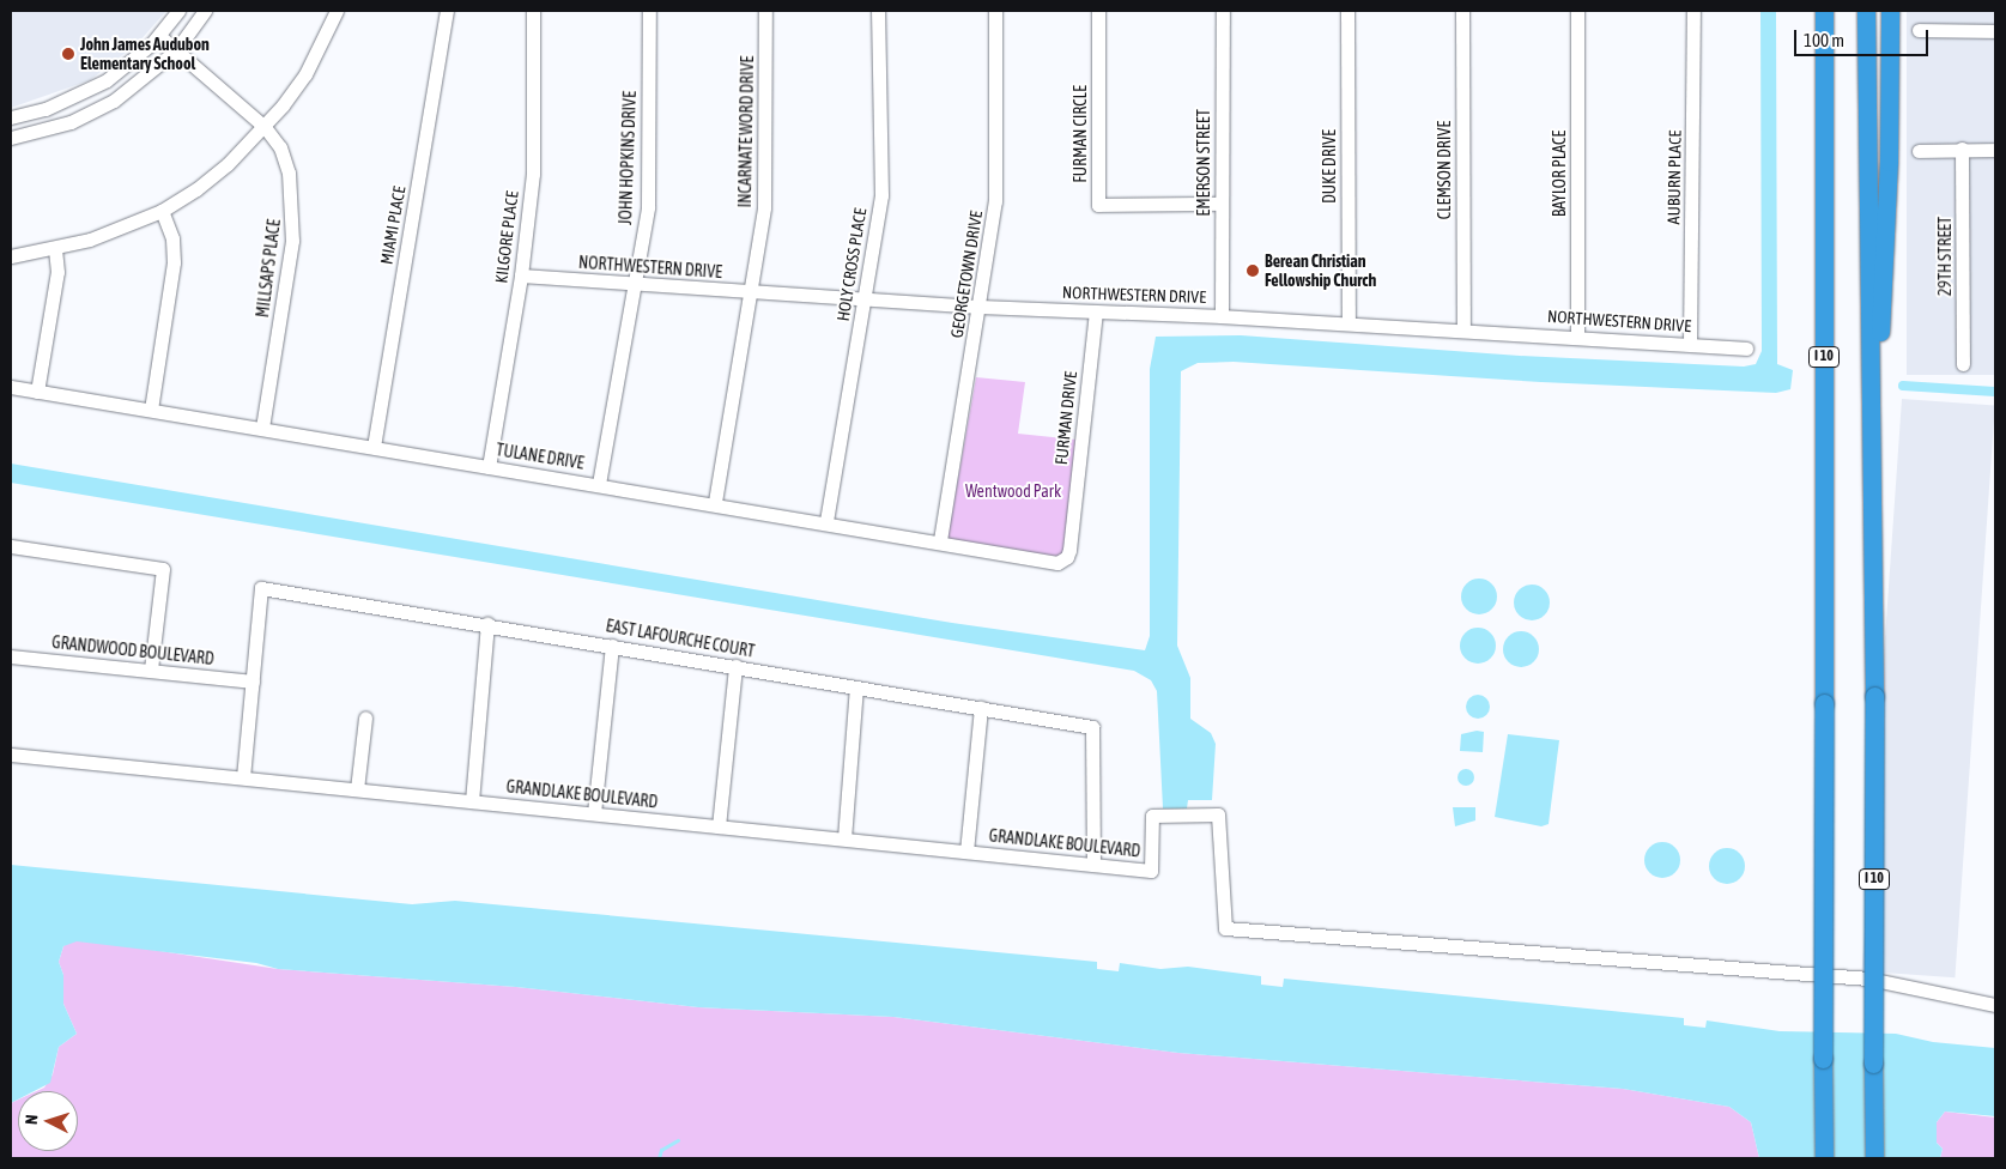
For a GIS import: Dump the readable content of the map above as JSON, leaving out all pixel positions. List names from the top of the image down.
{
  "streets": {
    "highway": ["I 10"],
    "street": [
      "INCARNATE WORD DRIVE",
      "FURMAN CIRCLE",
      "JOHN HOPKINS DRIVE",
      "EMERSON STREET",
      "DUKE DRIVE",
      "CLEMSON DRIVE",
      "BAYLOR PLACE",
      "AUBURN PLACE",
      "MIAMI PLACE",
      "KILGORE PLACE",
      "29TH STREET",
      "HOLY CROSS PLACE",
      "NORTHWESTERN DRIVE",
      "MILLSAPS PLACE",
      "GEORGETOWN DRIVE",
      "FURMAN DRIVE",
      "TULANE DRIVE",
      "EAST LAFOURCHE COURT",
      "GRANDWOOD BOULEVARD",
      "GRANDLAKE BOULEVARD"
    ]
  },
  "crossings": [
    ["INCARNATE WORD DRIVE", "NORTHWESTERN DRIVE"],
    ["INCARNATE WORD DRIVE", "TULANE DRIVE"],
    ["FURMAN CIRCLE", "EMERSON STREET"],
    ["JOHN HOPKINS DRIVE", "NORTHWESTERN DRIVE"],
    ["JOHN HOPKINS DRIVE", "TULANE DRIVE"],
    ["EMERSON STREET", "NORTHWESTERN DRIVE"],
    ["DUKE DRIVE", "NORTHWESTERN DRIVE"],
    ["CLEMSON DRIVE", "NORTHWESTERN DRIVE"],
    ["BAYLOR PLACE", "NORTHWESTERN DRIVE"],
    ["AUBURN PLACE", "NORTHWESTERN DRIVE"],
    ["MIAMI PLACE", "TULANE DRIVE"],
    ["KILGORE PLACE", "NORTHWESTERN DRIVE"],
    ["KILGORE PLACE", "TULANE DRIVE"],
    ["HOLY CROSS PLACE", "NORTHWESTERN DRIVE"],
    ["HOLY CROSS PLACE", "TULANE DRIVE"],
    ["NORTHWESTERN DRIVE", "GEORGETOWN DRIVE"],
    ["NORTHWESTERN DRIVE", "FURMAN DRIVE"],
    ["MILLSAPS PLACE", "TULANE DRIVE"],
    ["GEORGETOWN DRIVE", "TULANE DRIVE"],
    ["FURMAN DRIVE", "TULANE DRIVE"],
    ["EAST LAFOURCHE COURT", "GRANDWOOD BOULEVARD"],
    ["EAST LAFOURCHE COURT", "GRANDLAKE BOULEVARD"]
  ],
  "parks": ["Wentwood Park"],
  "places": ["John James Audubon Elementary School", "Berean Christian Fellowship Church"],
  "scale_bar": "100 m",
  "north": "left"
}
